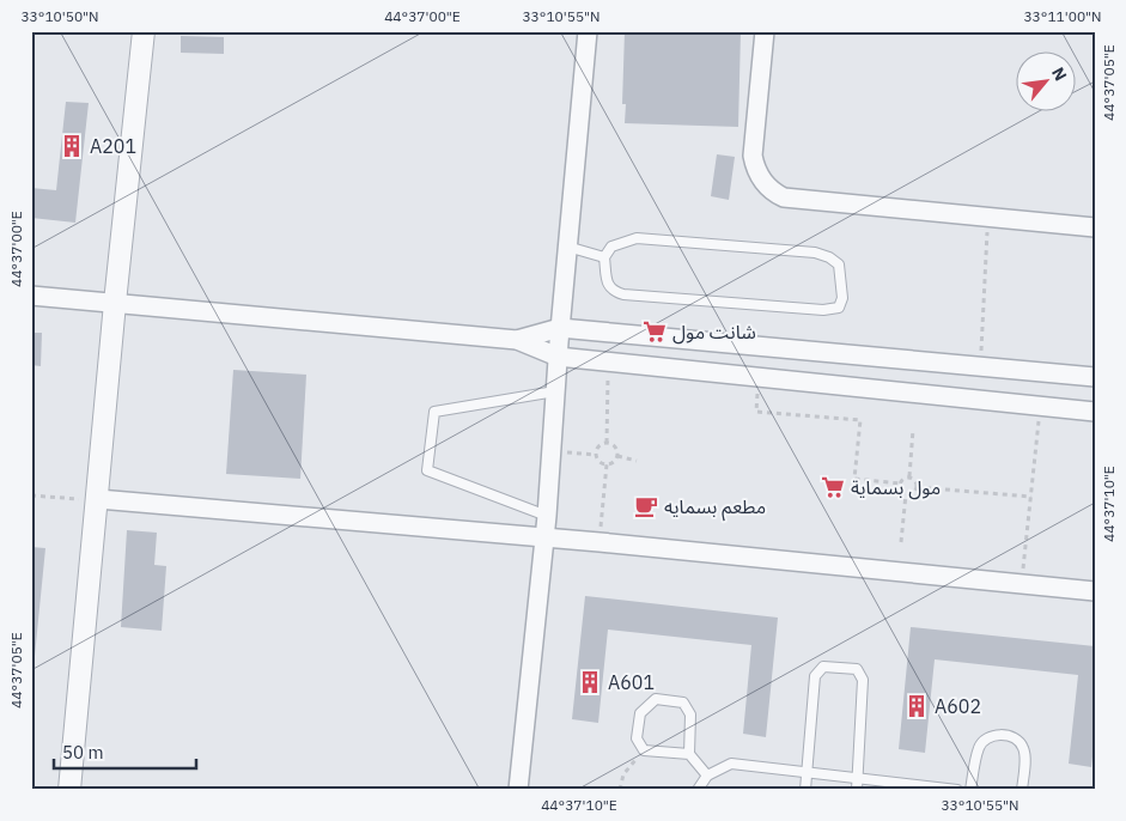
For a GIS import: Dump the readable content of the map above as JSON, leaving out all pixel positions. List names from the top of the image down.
{
  "places": {
    "building": ["A201", "A601", "A602"],
    "supermarket": ["شانت مول", "مول بسماية"],
    "cafe": ["مطعم بسمايه"]
  },
  "scale_bar": "50 m",
  "north": "top right",
  "coordinates": [
    "33°10'50\"N",
    "44°37'00\"E",
    "33°10'55\"N",
    "33°11'00\"N",
    "44°37'05\"E",
    "44°37'10\"E"
  ]
}
